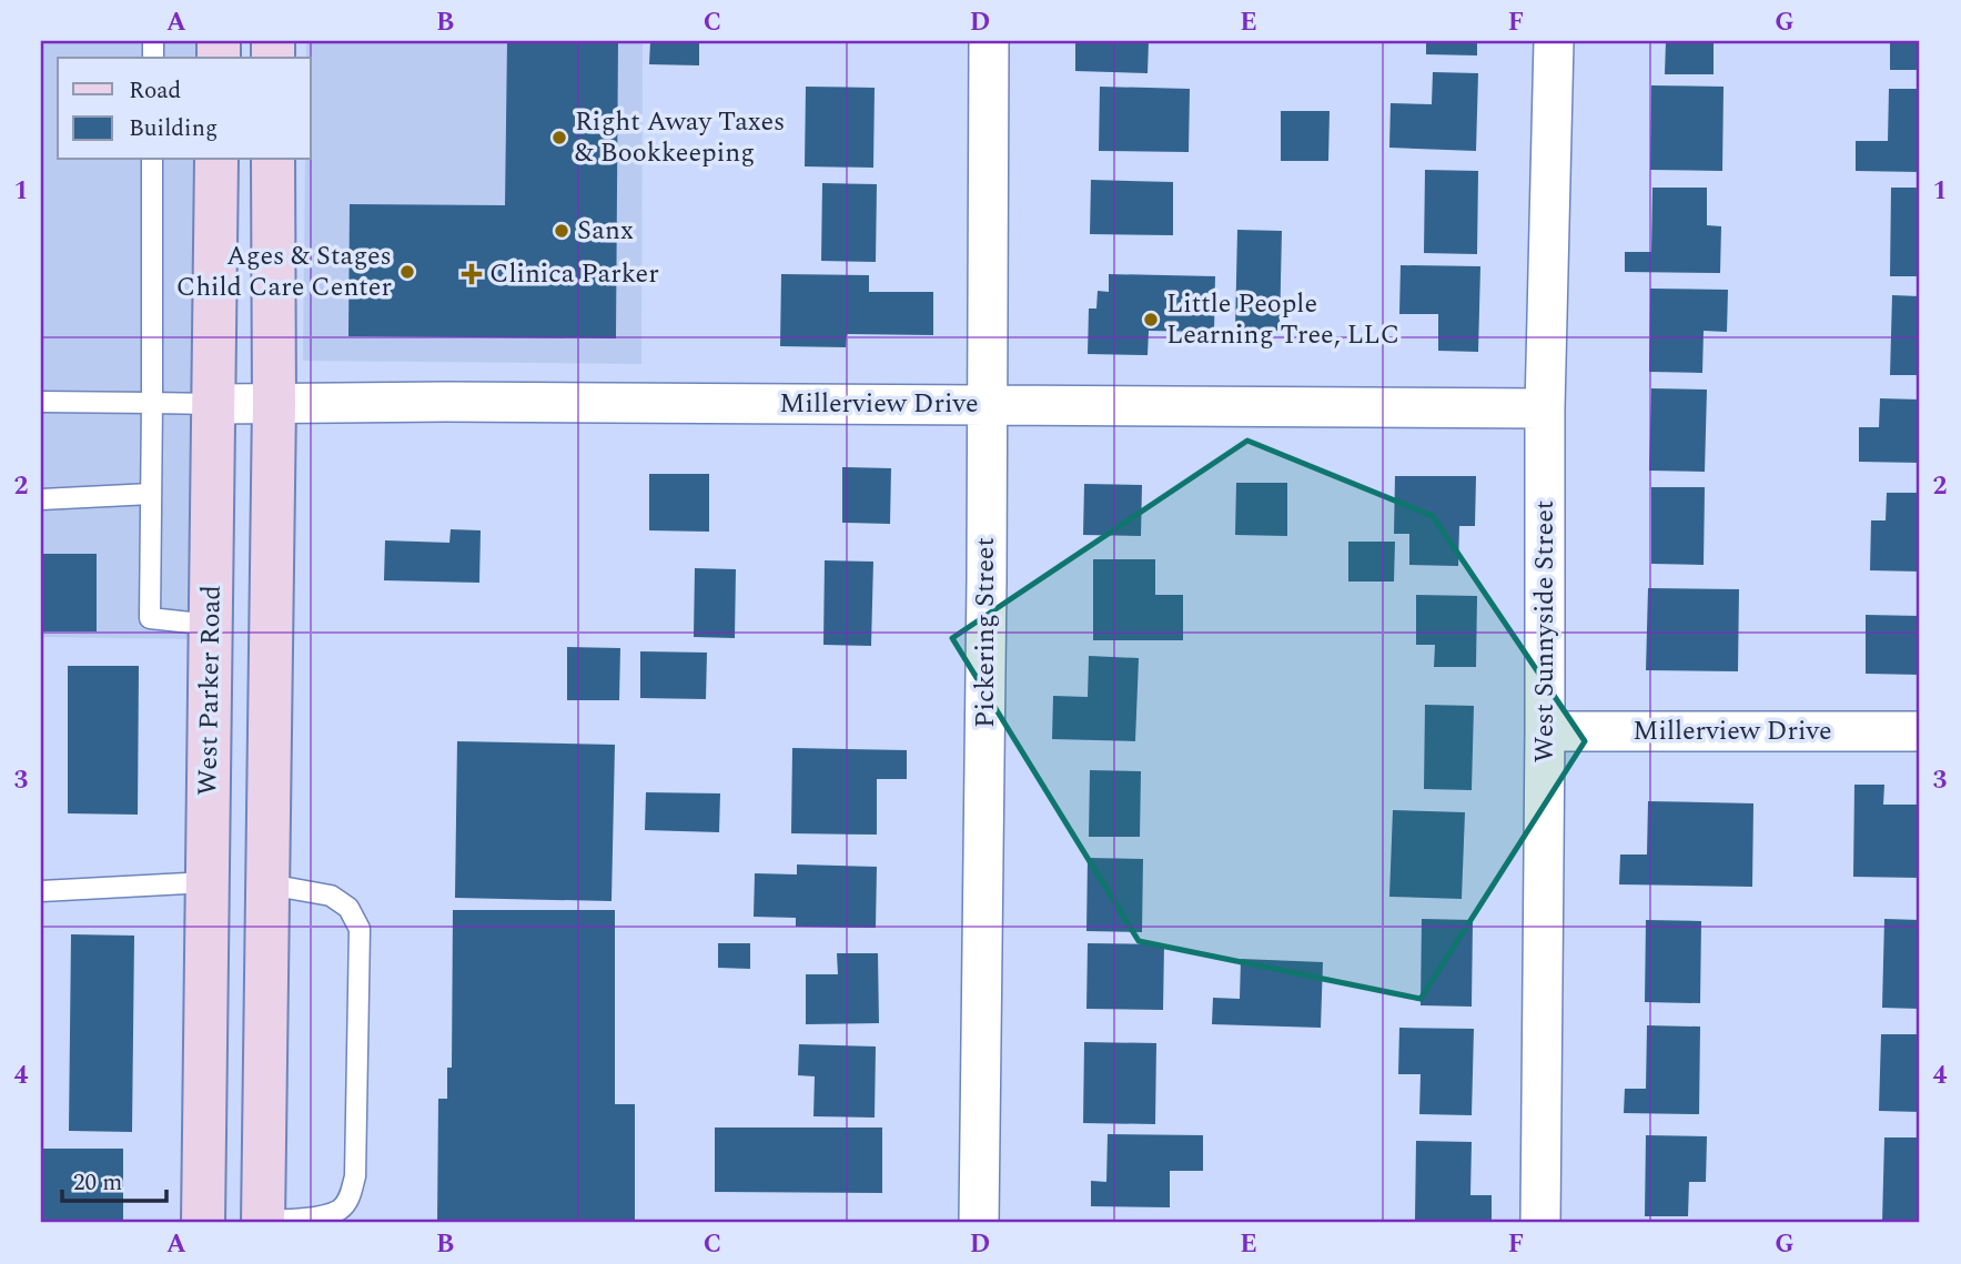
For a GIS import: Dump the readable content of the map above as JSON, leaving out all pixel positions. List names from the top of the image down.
{
  "streets": {
    "main road": ["West Parker Road"],
    "street": ["Millerview Drive", "West Sunnyside Street", "Pickering Street"]
  },
  "crossings": [
    ["Millerview Drive", "West Sunnyside Street"],
    ["Millerview Drive", "Pickering Street"],
    ["Millerview Drive", "West Parker Road"]
  ],
  "places": {
    "other": [
      "Right Away Taxes & Bookkeeping",
      "Sanx",
      "Ages & Stages Child Care Center",
      "Little People Learning Tree, LLC"
    ],
    "health": ["Clinica Parker"]
  },
  "legend": ["Road", "Building"],
  "scale_bar": "20 m",
  "grid": {
    "columns": [
      "A",
      "B",
      "C",
      "D",
      "E",
      "F",
      "G"
    ],
    "rows": [
      "1",
      "2",
      "3",
      "4"
    ]
  }
}
